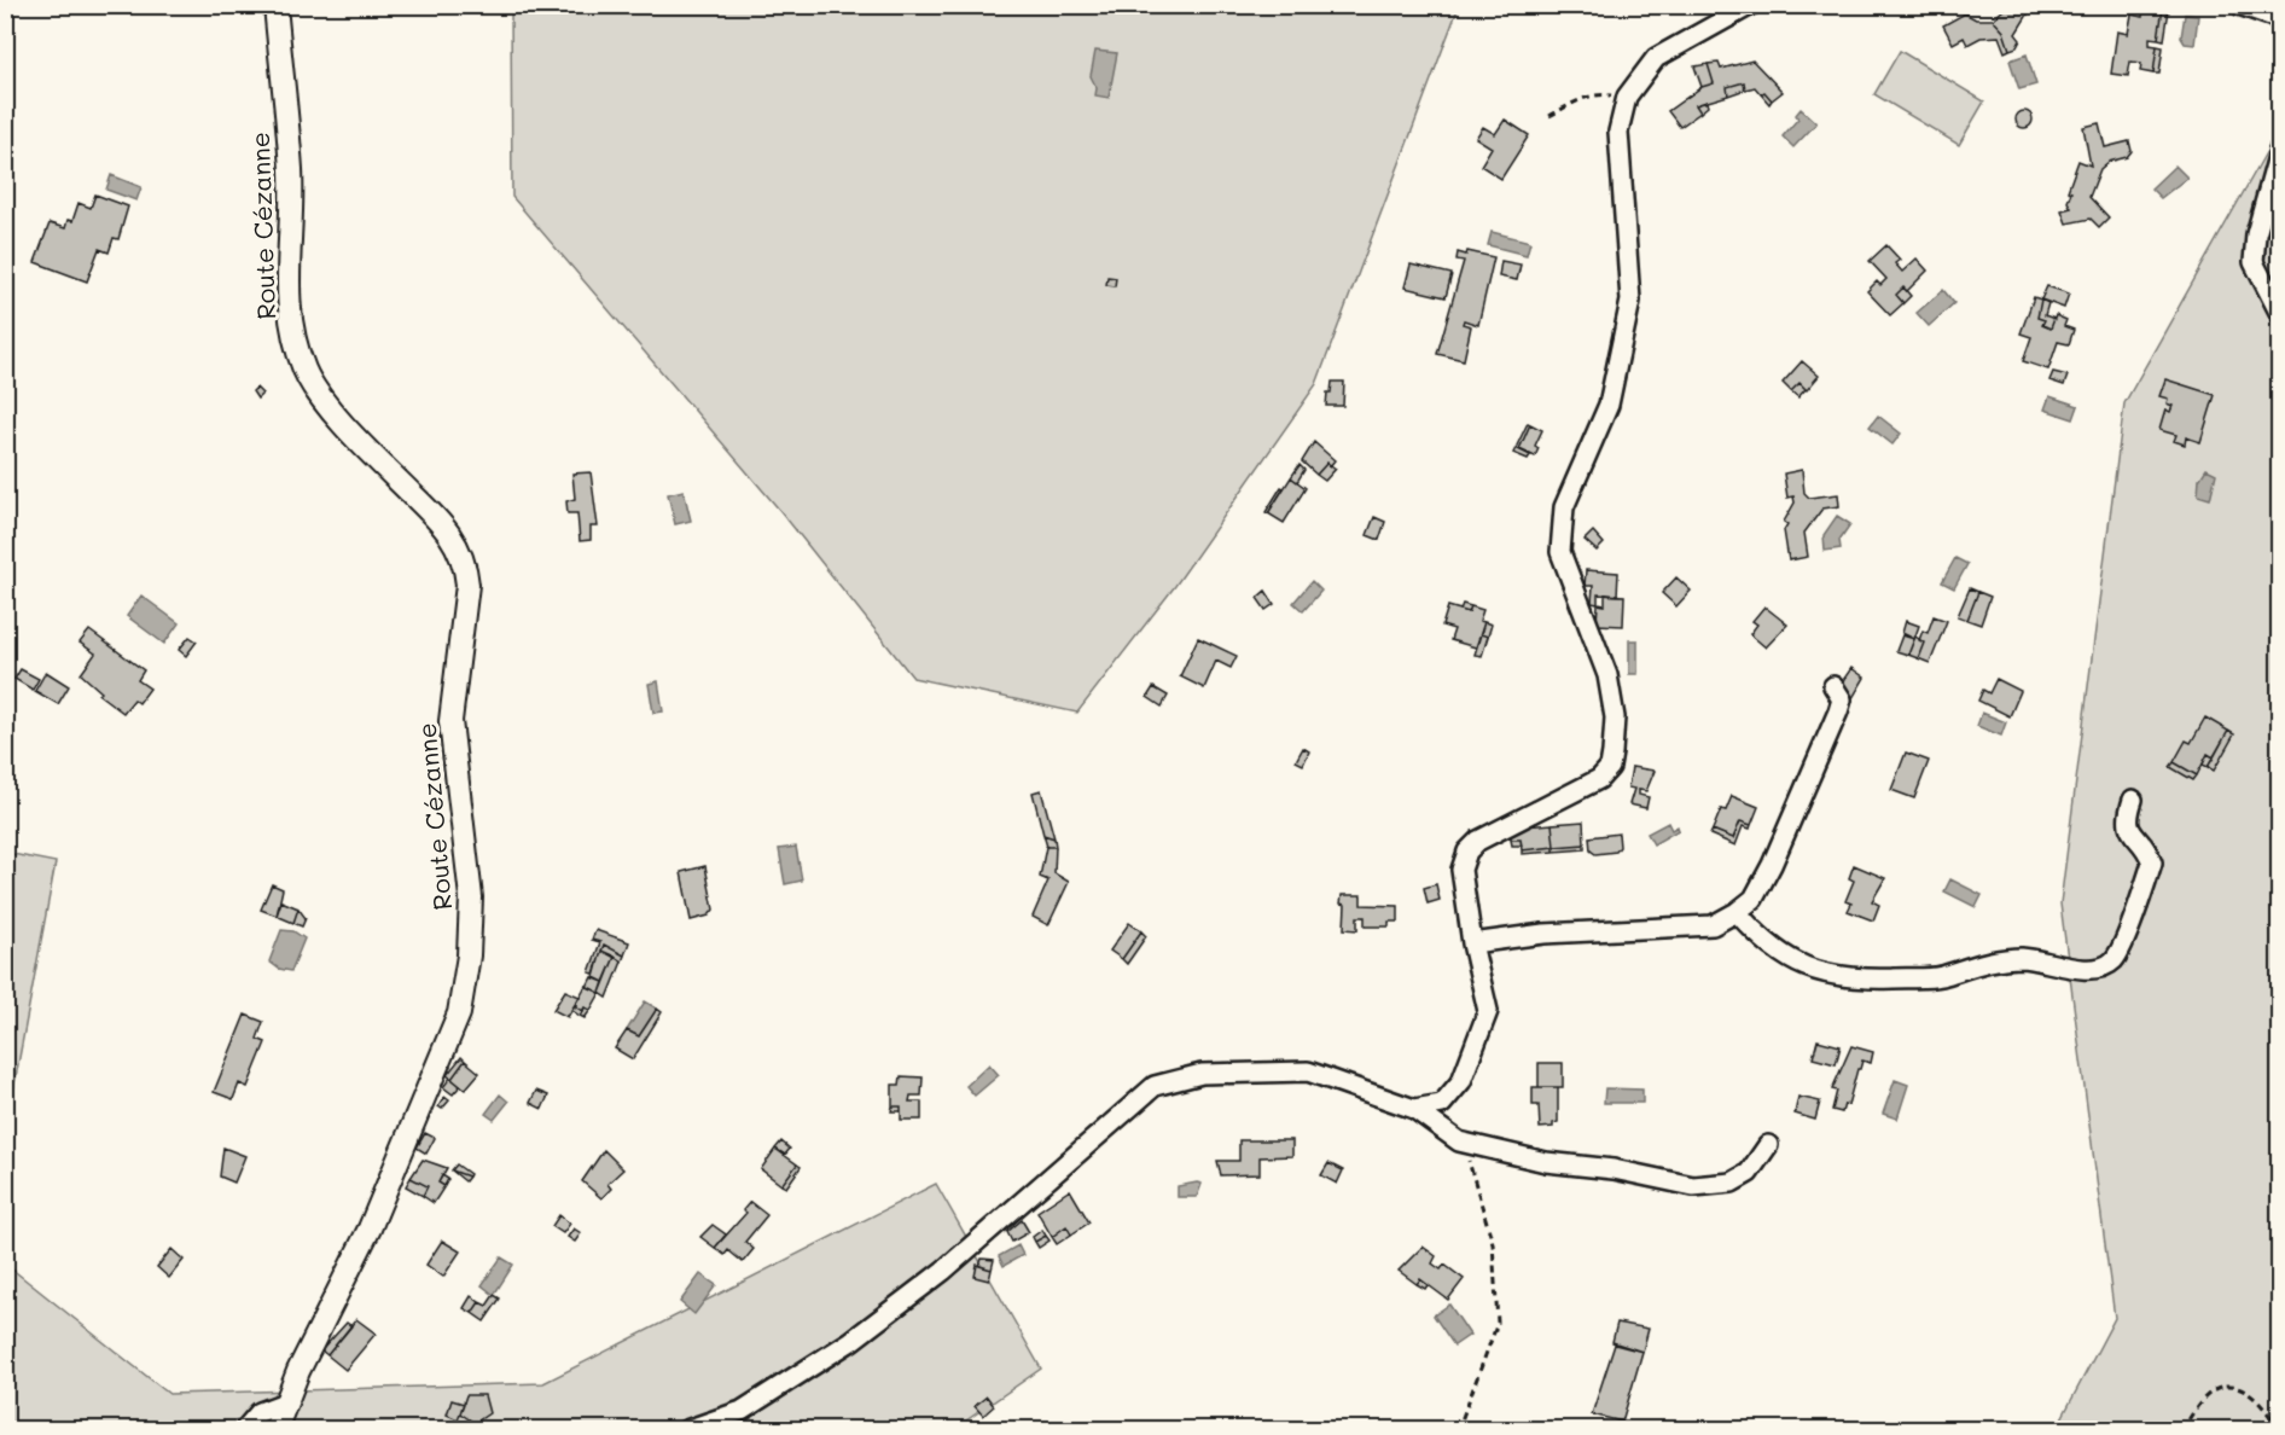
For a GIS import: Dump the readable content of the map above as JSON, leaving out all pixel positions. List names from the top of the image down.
{
  "streets": {
    "street": ["Route Cézanne"]
  }
}
